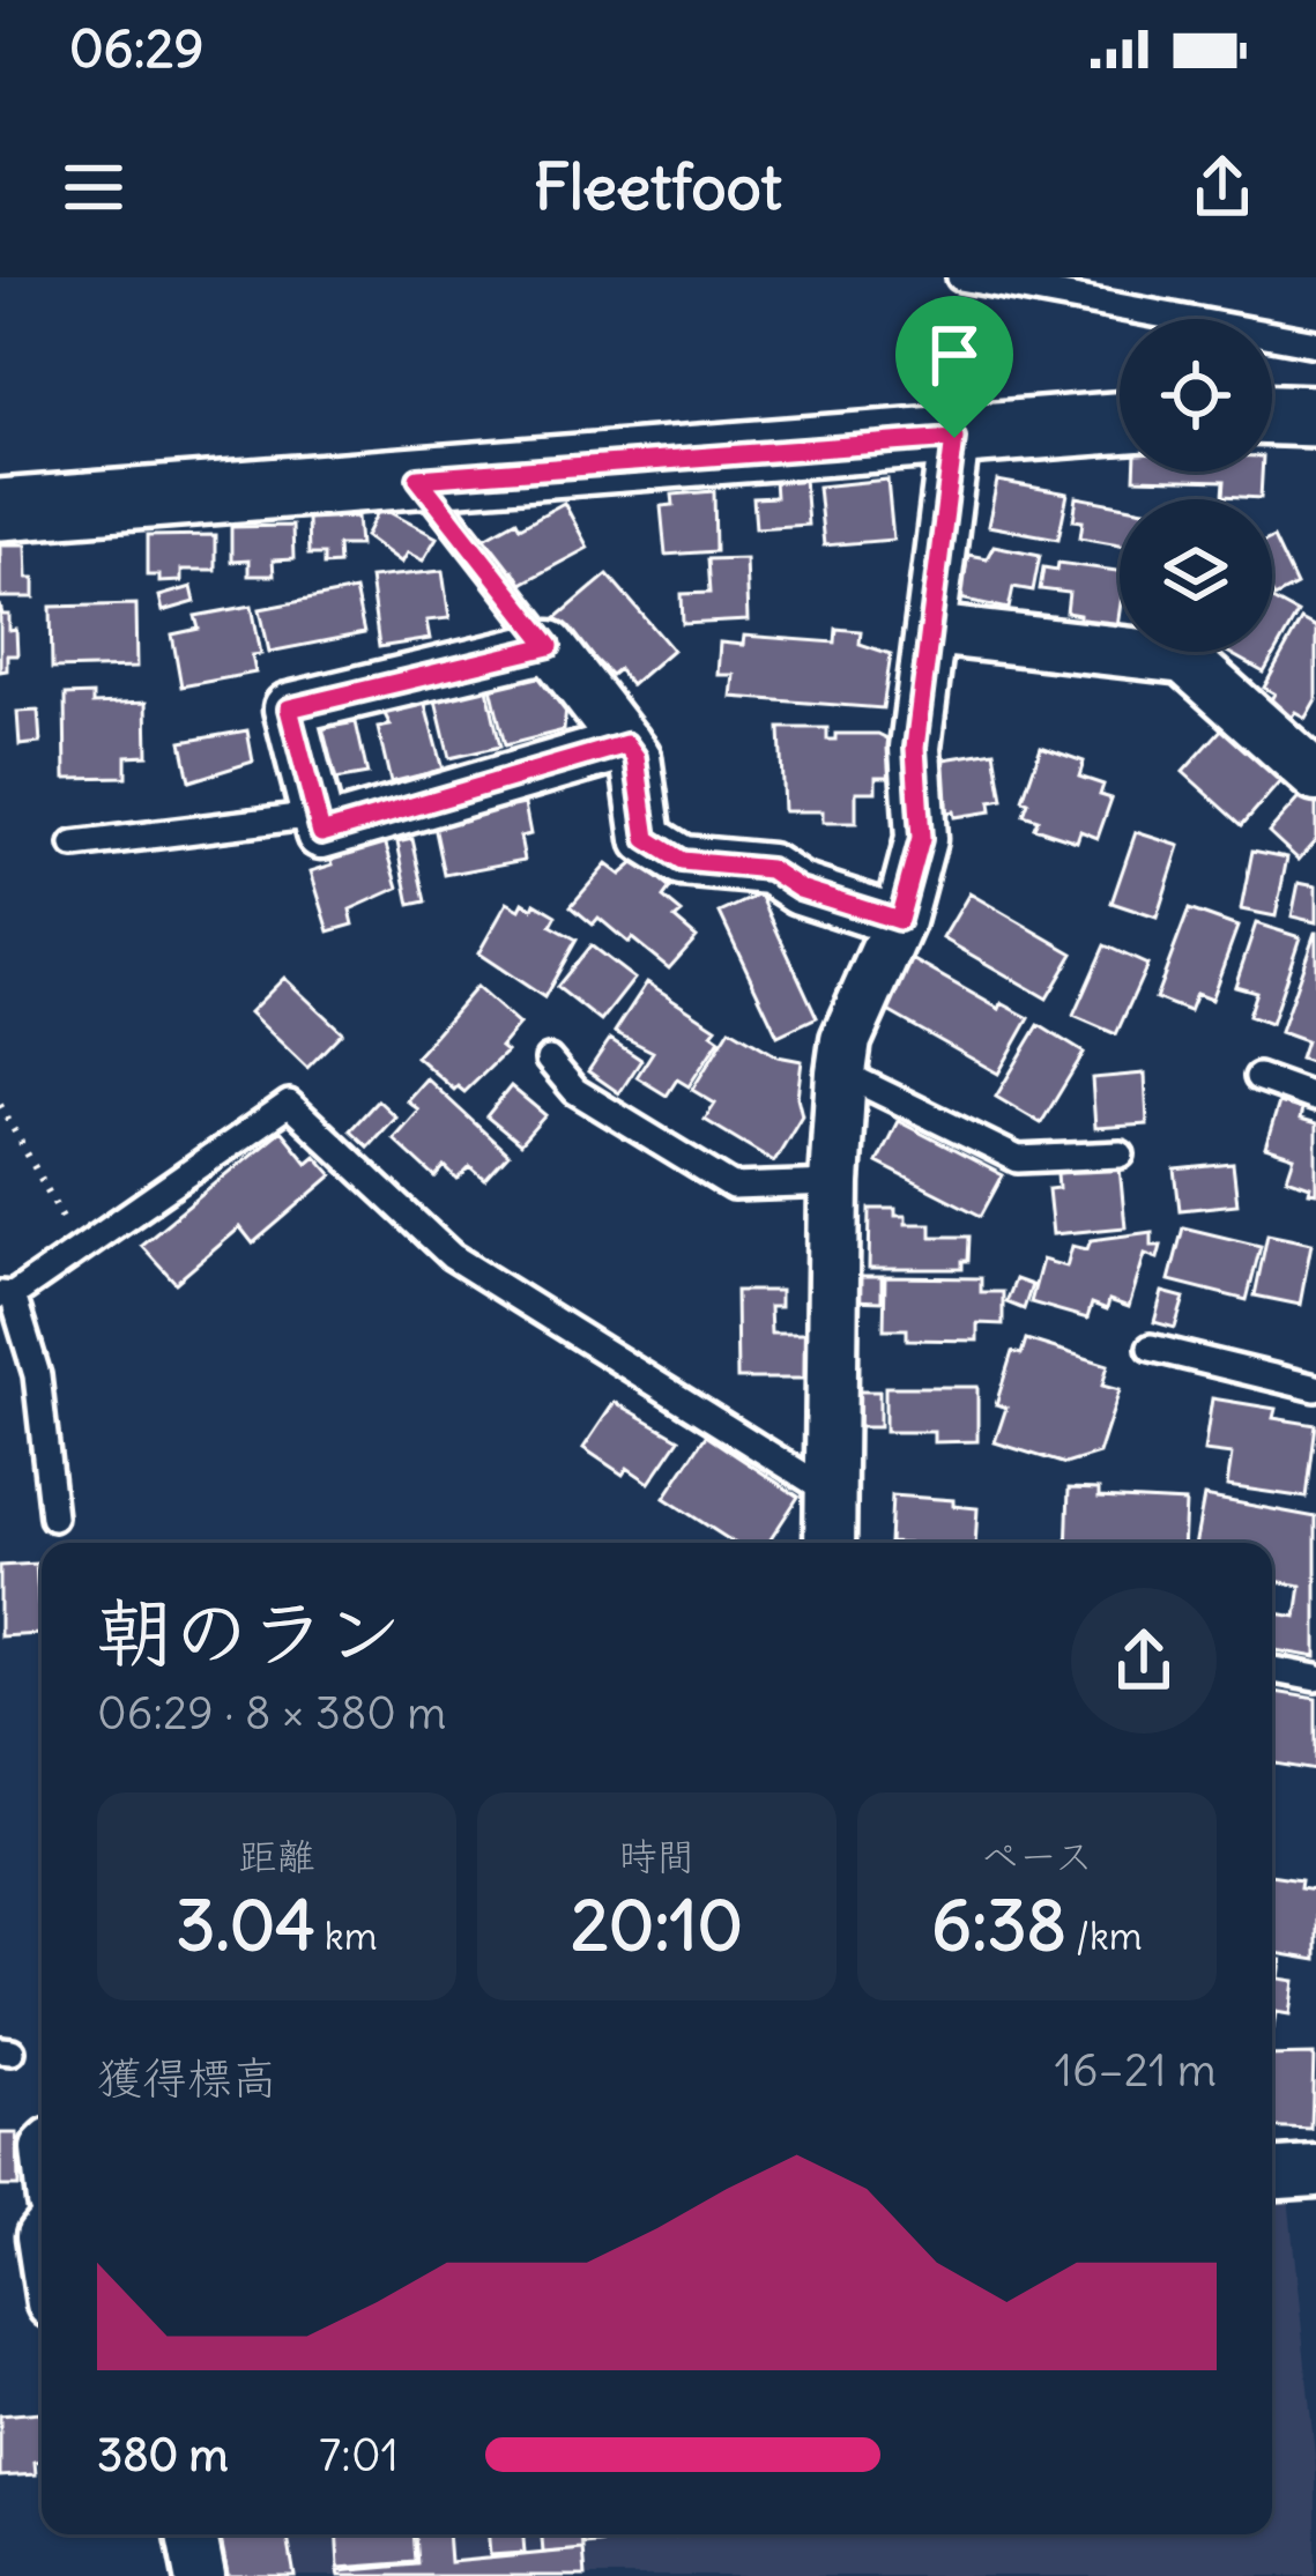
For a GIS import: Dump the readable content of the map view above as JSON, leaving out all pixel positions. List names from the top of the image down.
{
  "page": {
    "status": "06:29",
    "header": "Fleetfoot",
    "heading": ["朝のラン", "06:29 · 8 × 380 m"],
    "stats": [
      ["距離", "3.04 km"],
      ["時間", "20:10"],
      ["ペース", "6:38 /km"]
    ],
    "chart": ["獲得標高", "16–21 m"],
    "list": [
      {
        "name": "380 m",
        "note": "7:01"
      }
    ]
  }
}
